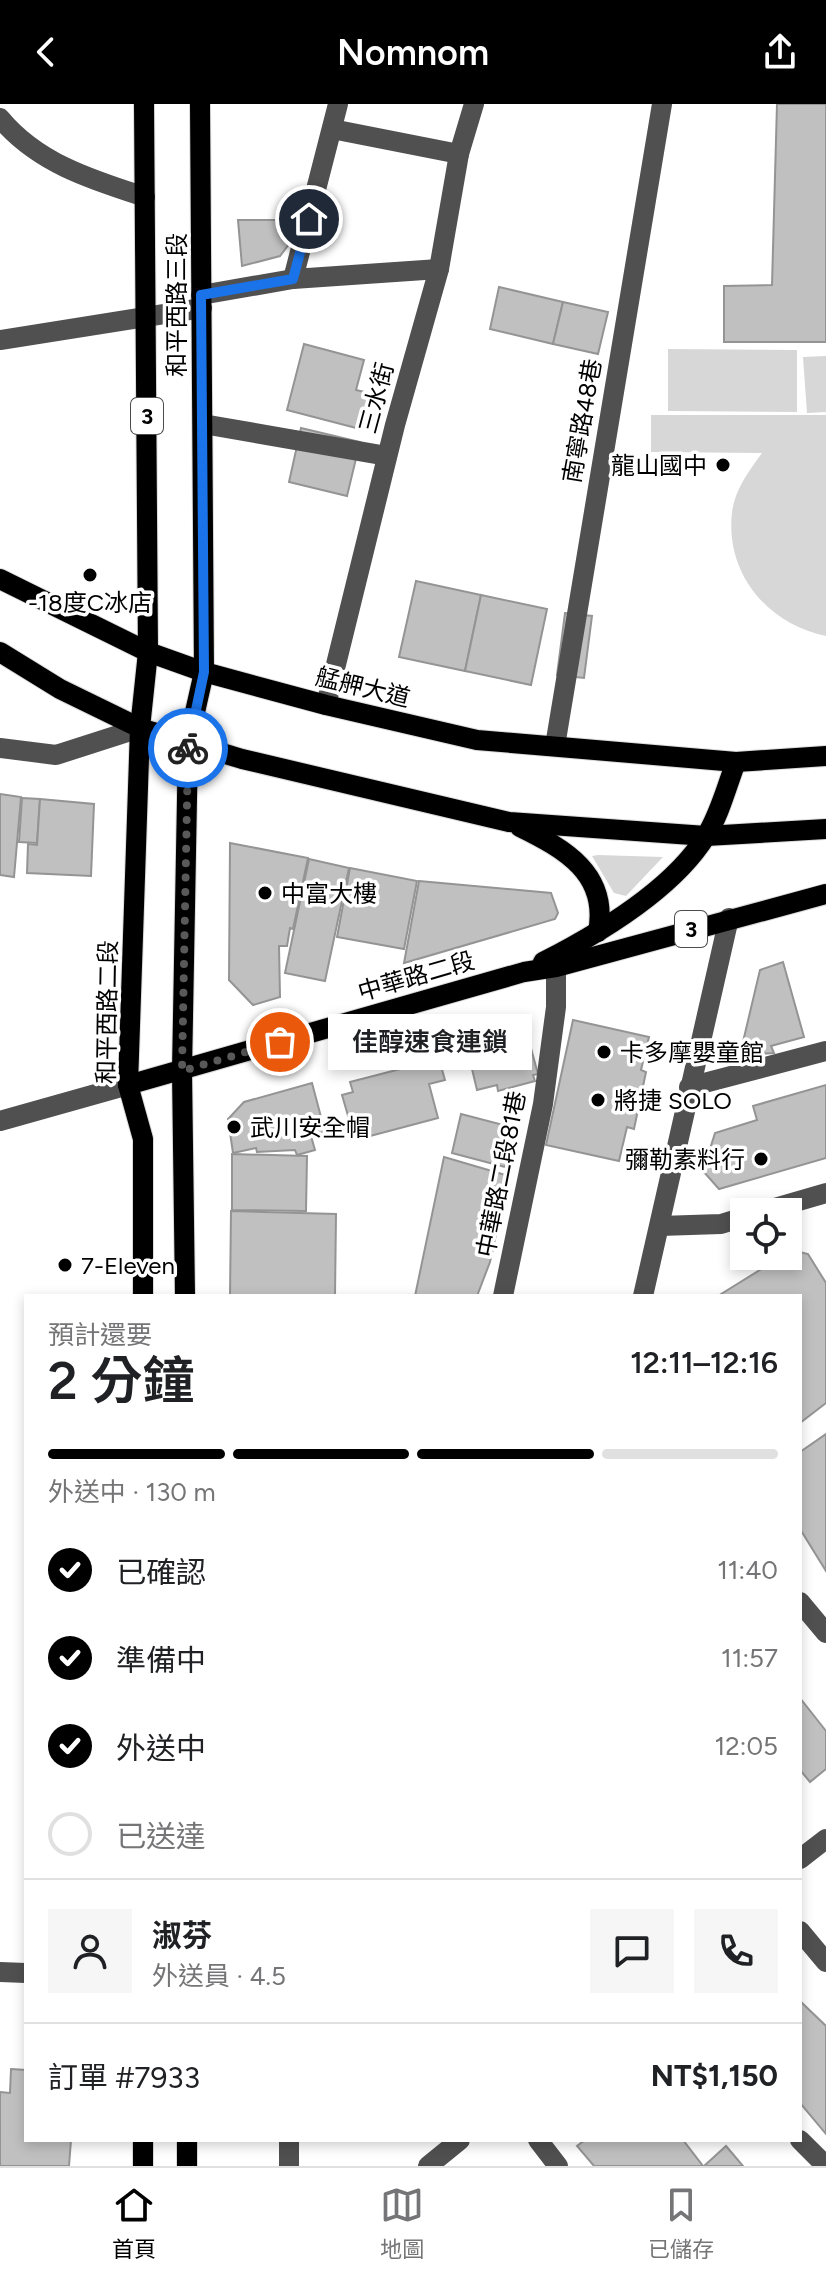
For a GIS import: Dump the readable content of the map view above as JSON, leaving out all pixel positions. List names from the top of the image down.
{
  "streets": {
    "main road": [
      "和平西路三段",
      "3",
      "艋舺大道",
      "中華路二段",
      "和平西路二段"
    ],
    "street": ["三水街", "南寧路48巷", "中華路二段81巷"]
  },
  "crossings": [
    ["和平西路三段", "艋舺大道"],
    ["和平西路三段", "和平西路二段"],
    ["三水街", "艋舺大道"],
    ["南寧路48巷", "艋舺大道"],
    ["艋舺大道", "中華路二段"],
    ["中華路二段", "和平西路二段"],
    ["中華路二段", "中華路二段81巷"]
  ],
  "places": [
    "龍山國中",
    "-18度C冰店",
    "中富大樓",
    "佳醇速食連鎖",
    "卡多摩嬰童館",
    "將捷 SOLO",
    "武川安全帽",
    "彌勒素料行",
    "7-Eleven"
  ],
  "page": {
    "header": "Nomnom",
    "bubble": "佳醇速食連鎖",
    "heading": ["2 分鐘", "預計還要", "12:11–12:16"],
    "panel": [
      "淑芬",
      "外送員 · 4.5",
      "訂單 #7933",
      "NT$1,150"
    ],
    "bar": "外送中 · 130 m",
    "list": [
      ["已確認", "11:40"],
      ["準備中", "11:57"],
      ["外送中", "12:05"],
      "已送達"
    ],
    "tabs": ["首頁", "地圖", "已儲存"]
  }
}
